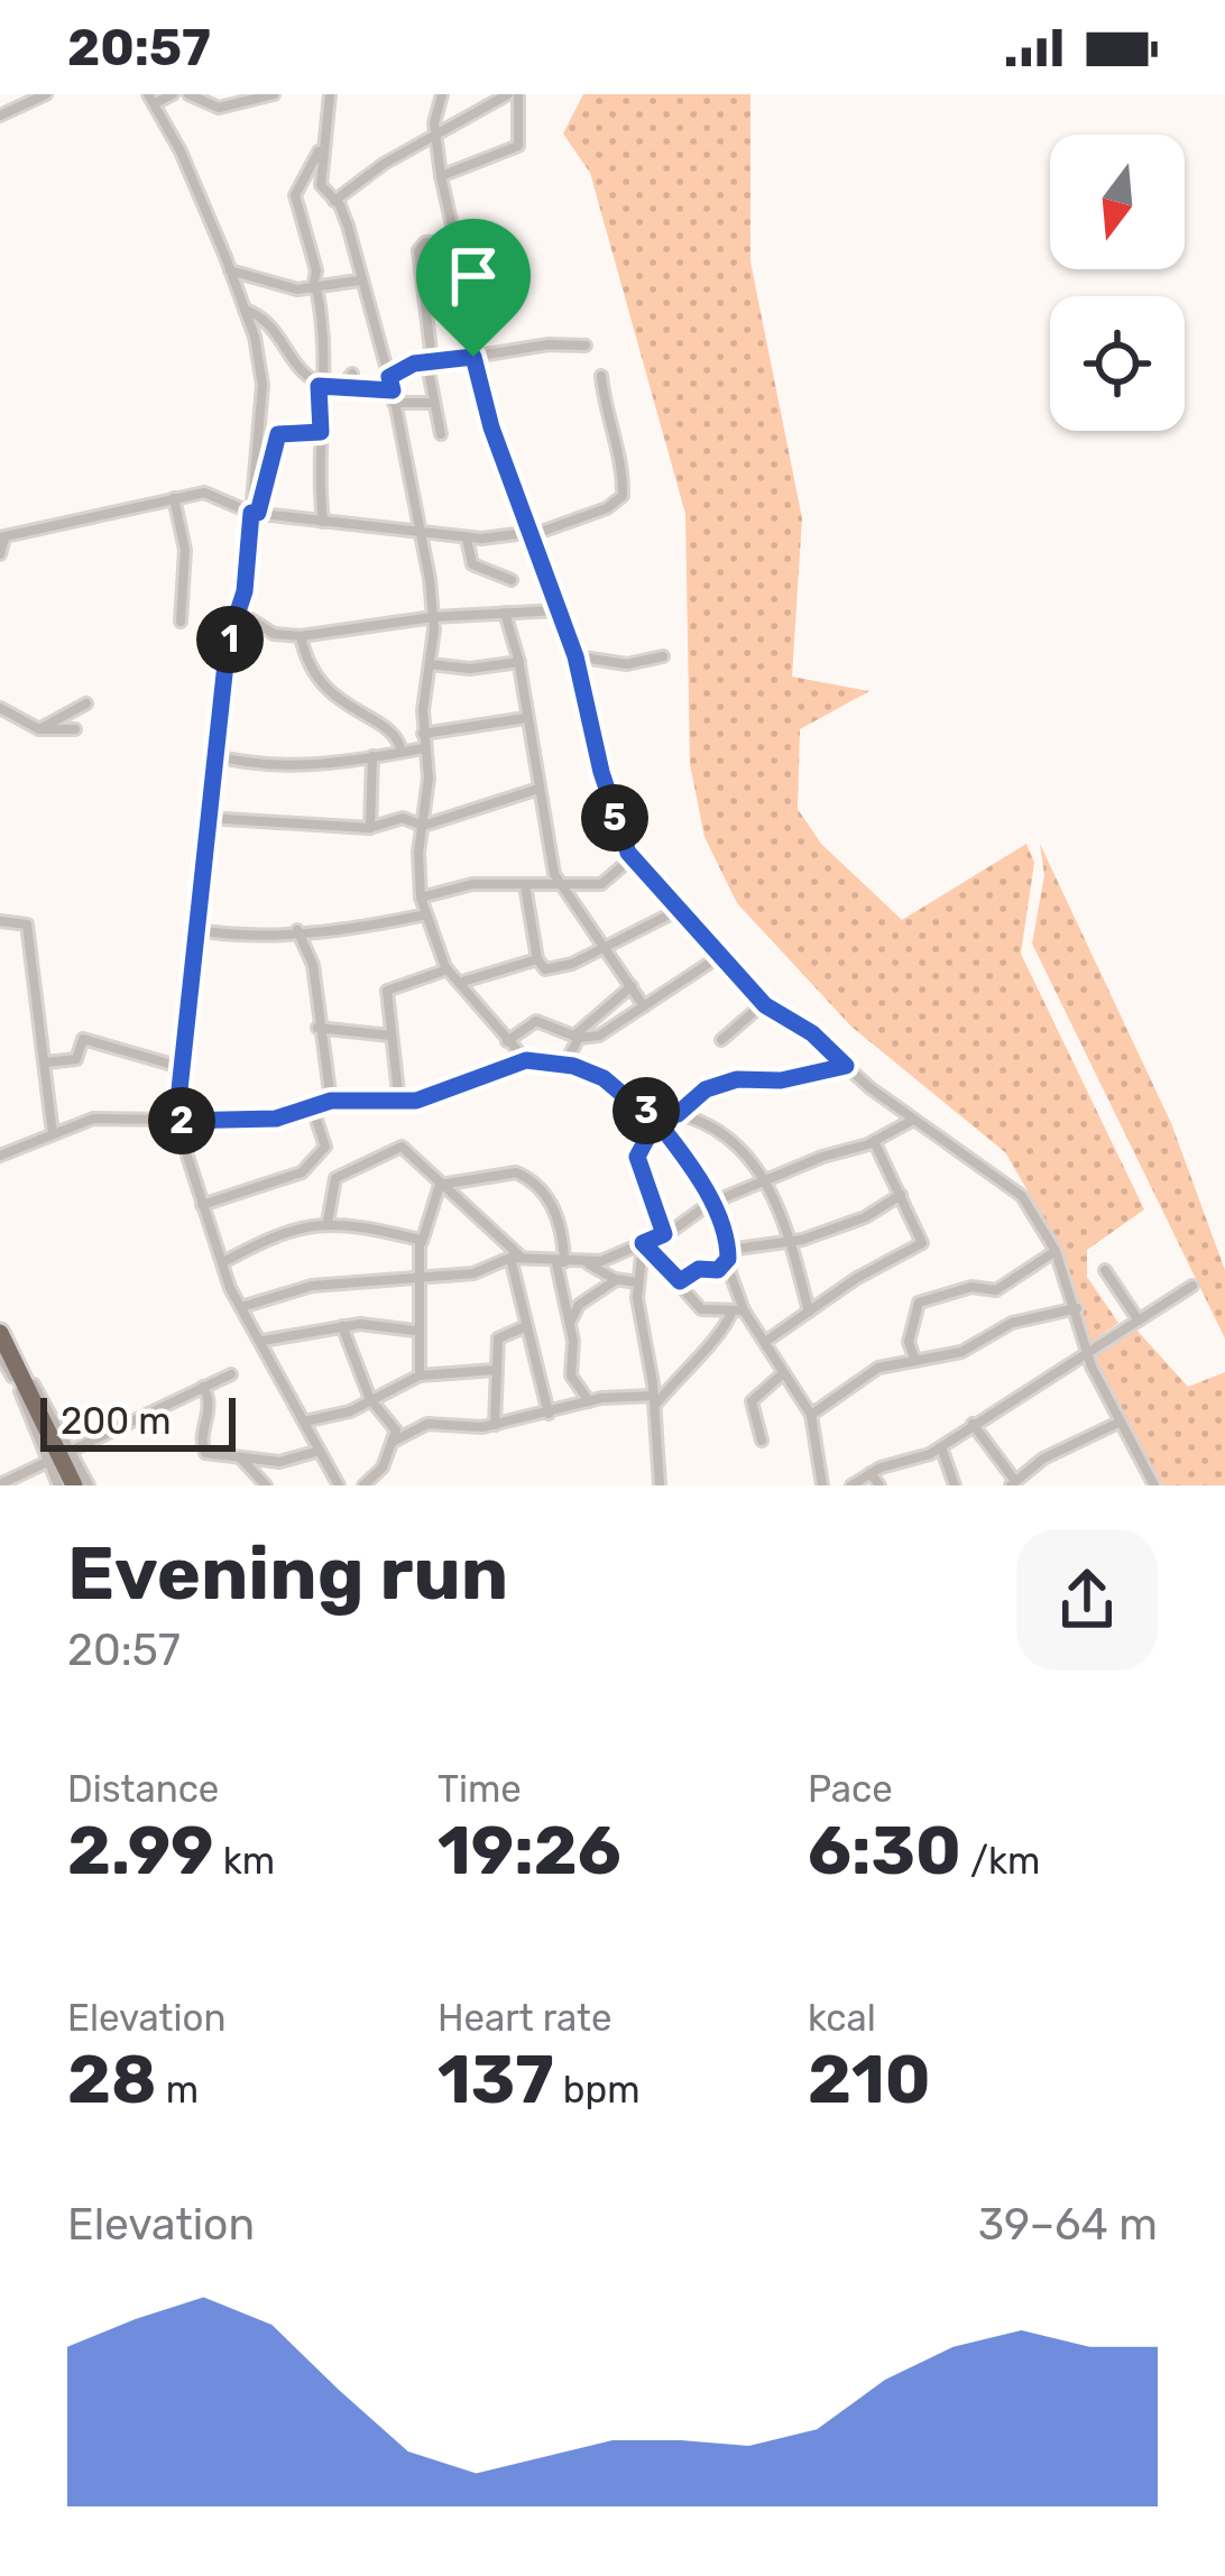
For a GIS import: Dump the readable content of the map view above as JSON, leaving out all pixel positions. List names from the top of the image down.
{
  "scale_bar": "200 m",
  "north": "bottom",
  "page": {
    "status": "20:57",
    "pins": [
      "1",
      "5",
      "3",
      "2"
    ],
    "scale": "200 m",
    "heading": ["Evening run", "20:57"],
    "stats": [
      ["Distance", "2.99 km"],
      ["Time", "19:26"],
      ["Pace", "6:30 /km"],
      ["Elevation", "28 m"],
      ["Heart rate", "137 bpm"],
      ["kcal", "210"]
    ],
    "chart": ["Elevation", "39–64 m"]
  }
}
